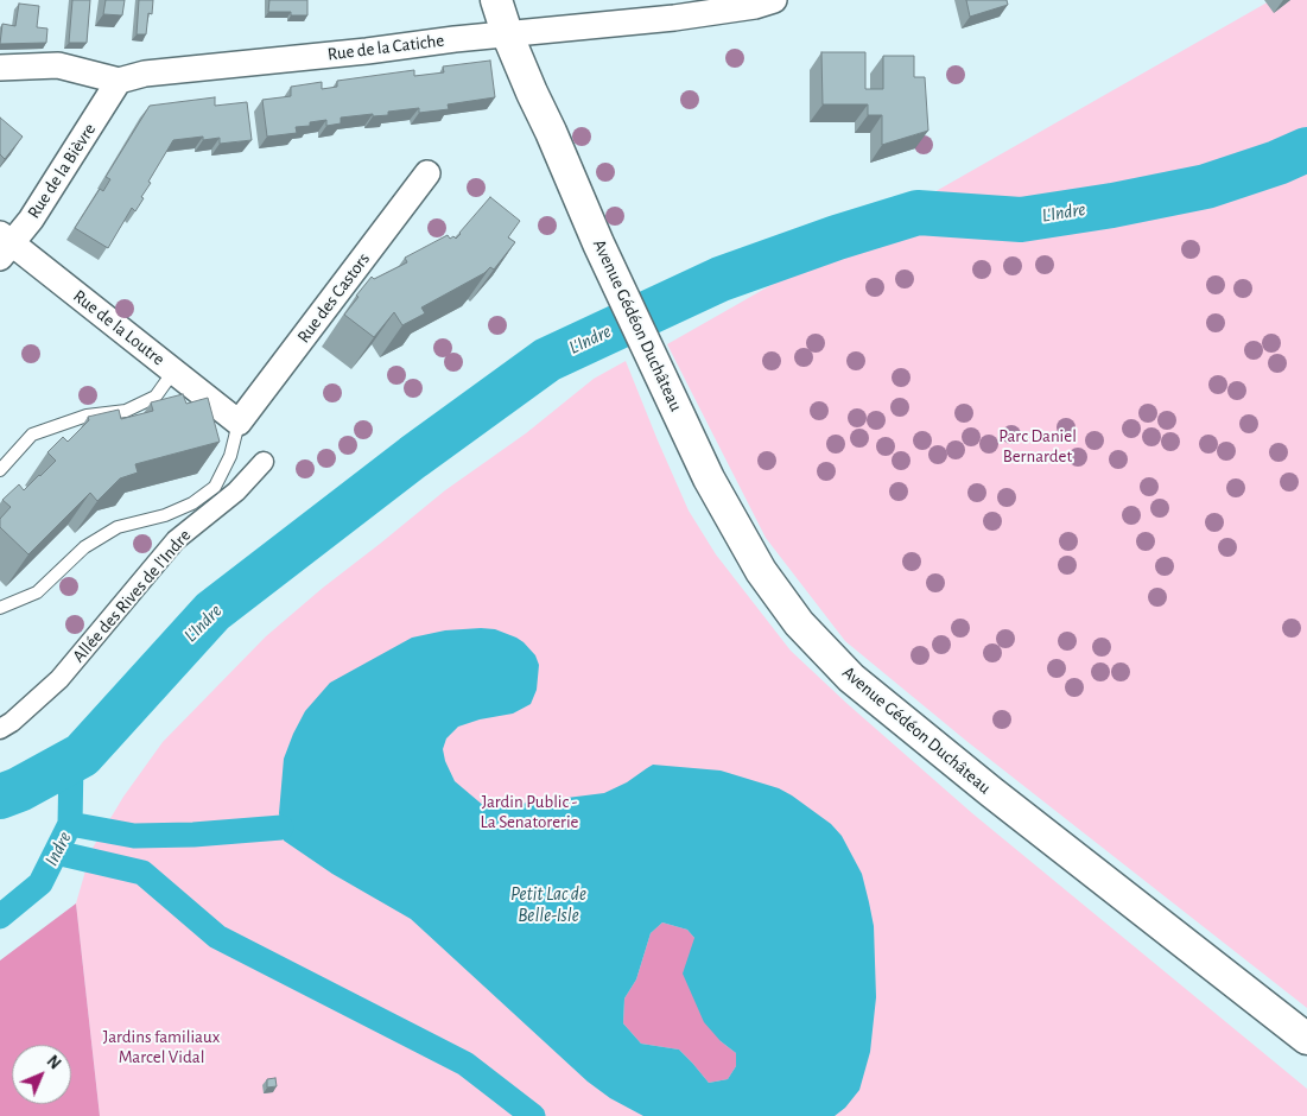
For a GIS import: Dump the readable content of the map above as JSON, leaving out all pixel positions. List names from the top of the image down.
{
  "streets": {
    "street": [
      "Rue de la Catiche",
      "Rue de la Bièvre",
      "Rue des Castors",
      "Avenue Gédéon Duchâteau",
      "Rue de la Loutre",
      "Allée des Rives de l'Indre"
    ]
  },
  "crossings": [
    ["Rue de la Catiche", "Rue de la Bièvre"],
    ["Rue de la Catiche", "Avenue Gédéon Duchâteau"],
    ["Rue de la Bièvre", "Rue de la Loutre"],
    ["Rue des Castors", "Rue de la Loutre"]
  ],
  "water": ["L'Indre", "Indre", "Petit Lac de Belle-Isle"],
  "parks": ["Parc Daniel Bernardet", "Jardin Public - La Senatorerie", "Jardins familiaux Marcel Vidal"],
  "north": "top right"
}
